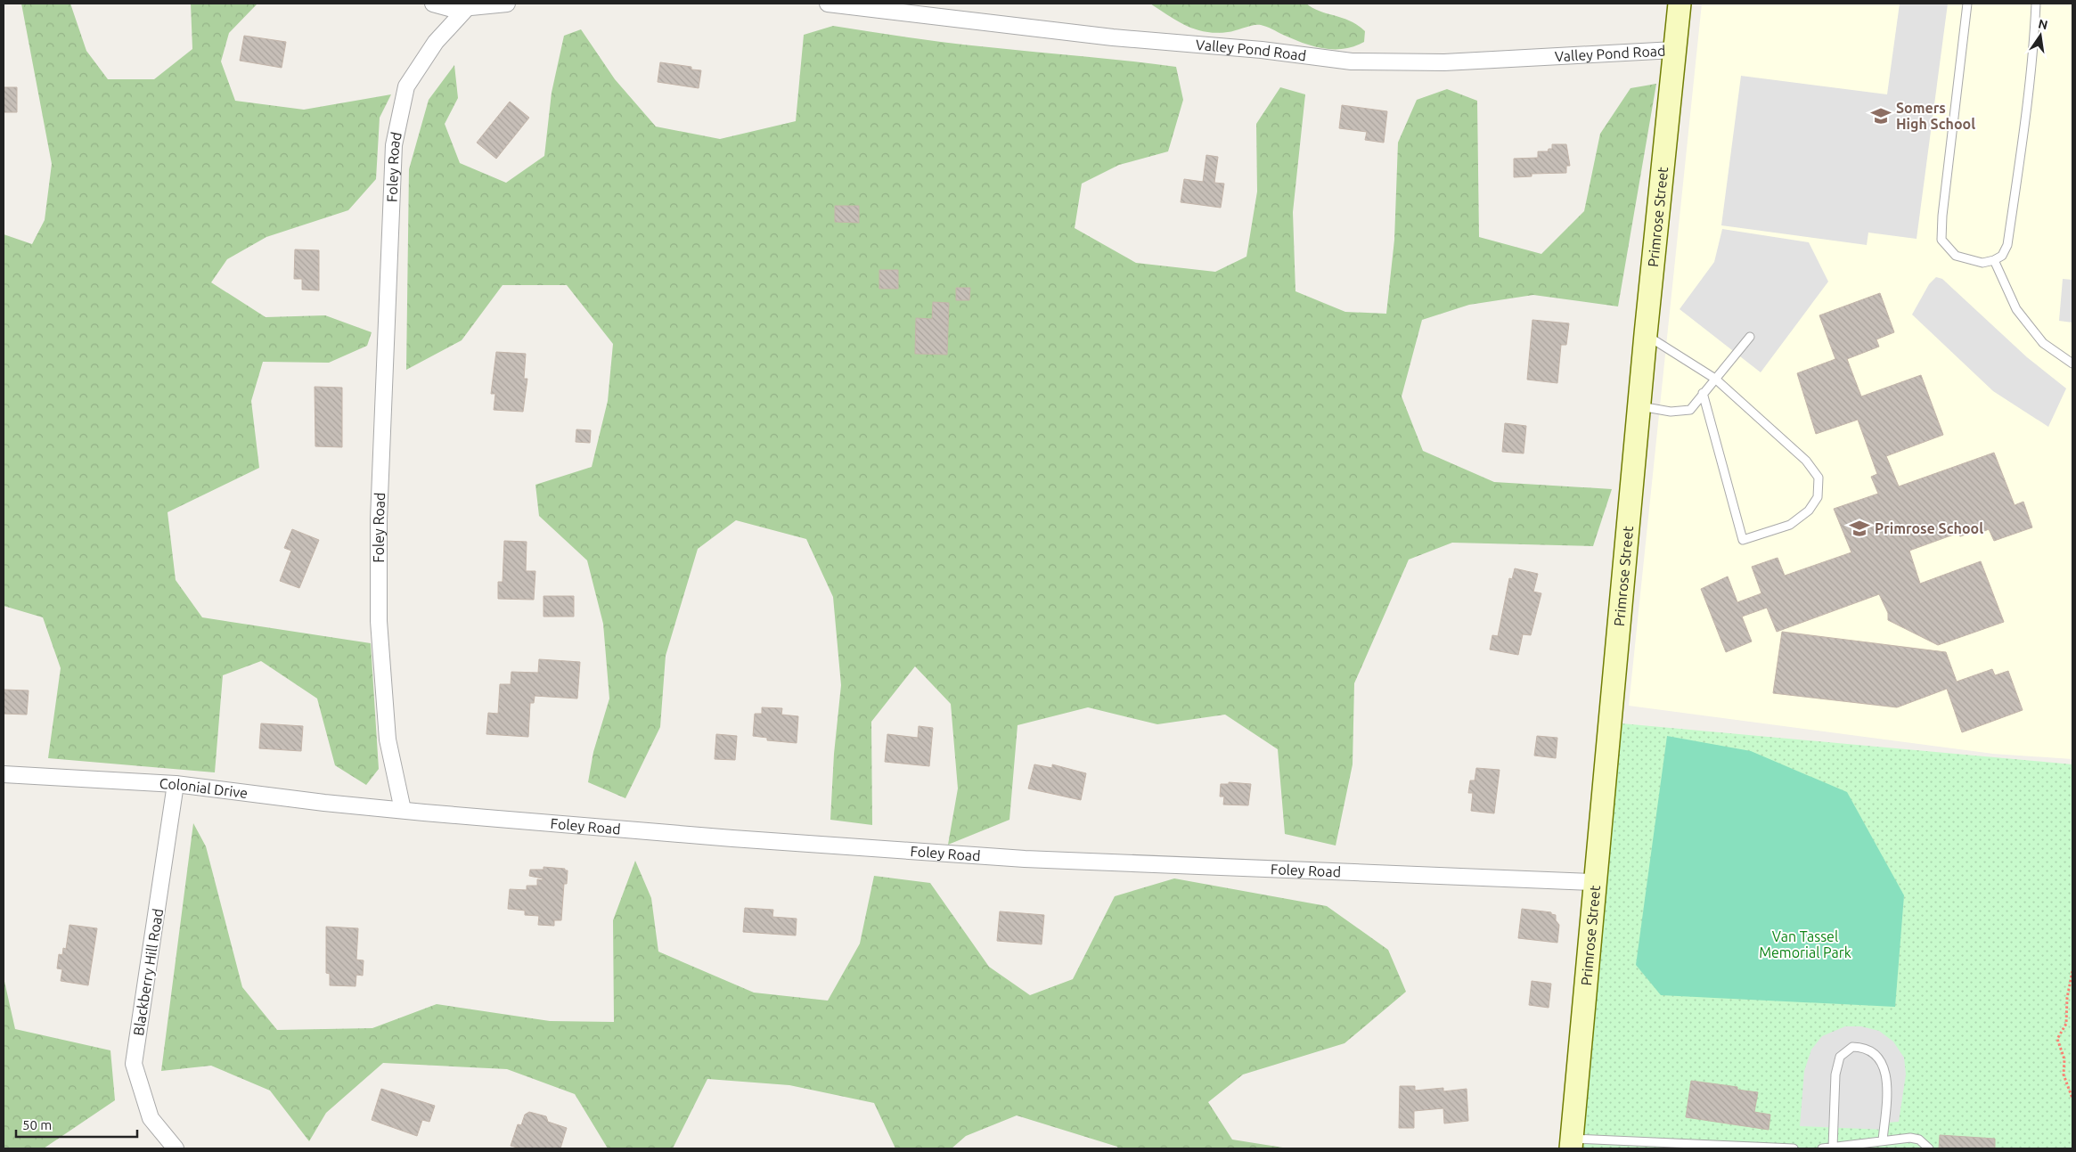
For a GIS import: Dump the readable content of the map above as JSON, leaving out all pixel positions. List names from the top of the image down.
{
  "streets": {
    "main road": ["Primrose Street"],
    "street": [
      "Valley Pond Road",
      "Foley Road",
      "Colonial Drive",
      "Blackberry Hill Road"
    ]
  },
  "crossings": [
    ["Valley Pond Road", "Primrose Street"],
    ["Foley Road", "Primrose Street"],
    ["Foley Road", "Colonial Drive"],
    ["Colonial Drive", "Blackberry Hill Road"]
  ],
  "parks": ["Van Tassel Memorial Park"],
  "places": {
    "school or university": ["Somers High School", "Primrose School"]
  },
  "scale_bar": "50 m",
  "north": "top"
}
